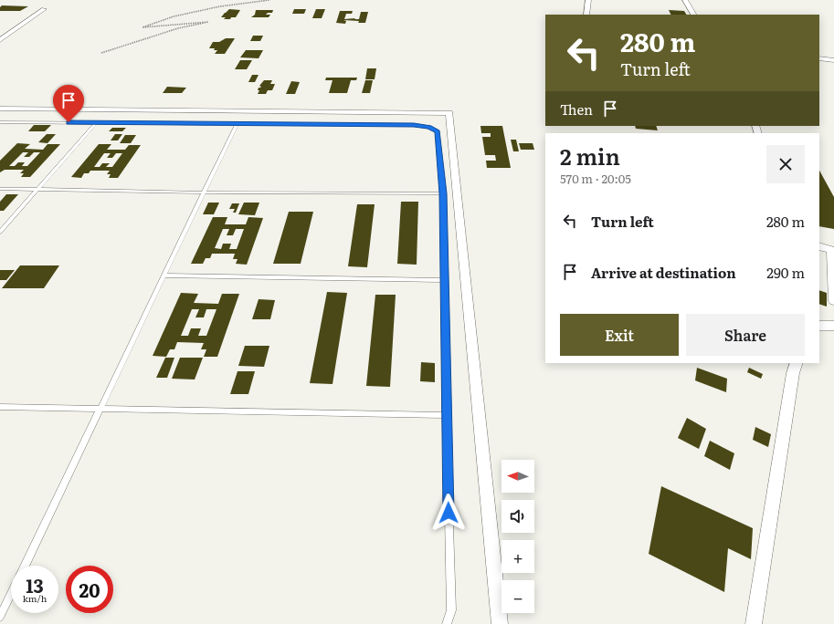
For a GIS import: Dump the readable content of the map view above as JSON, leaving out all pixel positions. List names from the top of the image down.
{
  "north": "left",
  "page": {
    "turn": ["280 m", "Turn left"],
    "then": "Then",
    "heading": ["2 min", "570 m · 20:05"],
    "list": [
      {
        "name": "Turn left",
        "value": "280 m"
      },
      {
        "name": "Arrive at destination",
        "value": "290 m"
      }
    ],
    "buttons": ["Exit", "Share"],
    "map_buttons": ["+", "−"],
    "speed": "13 km/h",
    "limit": "20"
  }
}
